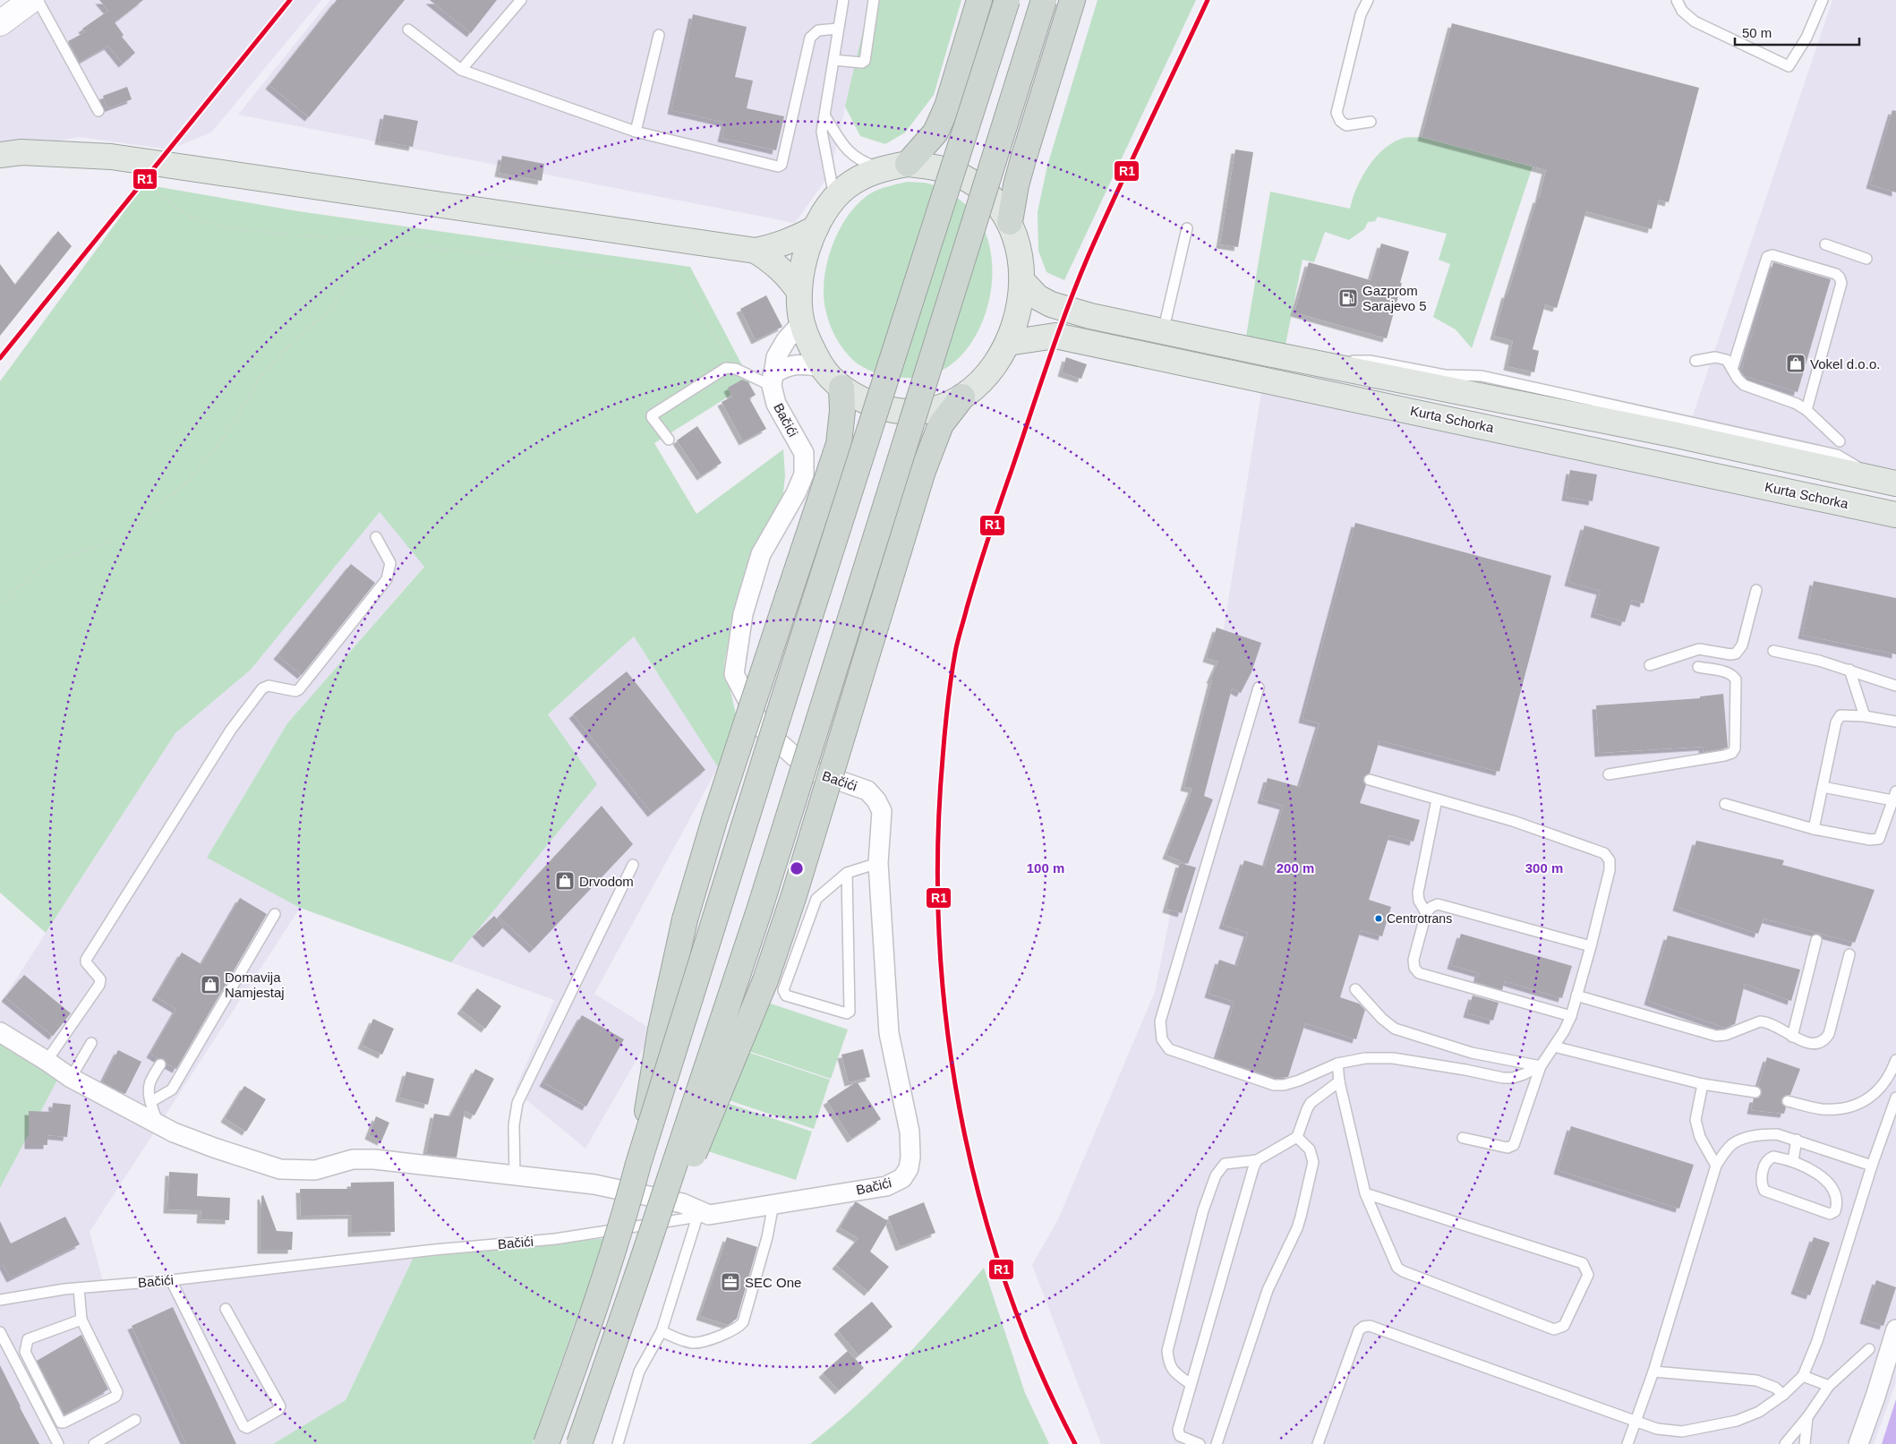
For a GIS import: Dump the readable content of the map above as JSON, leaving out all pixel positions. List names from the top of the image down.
{
  "streets": {
    "main road": ["Kurta Schorka"],
    "street": ["Bačići"]
  },
  "places": {
    "fuel station": ["Gazprom Sarajevo 5"],
    "shop": ["Vokel d.o.o.", "Drvodom", "Domavija Namjestaj"],
    "other": ["Centrotrans"],
    "office": ["SEC One"]
  },
  "lines": ["transit line R1"],
  "scale_bar": "50 m",
  "rings": ["100 m", "200 m", "300 m"]
}
